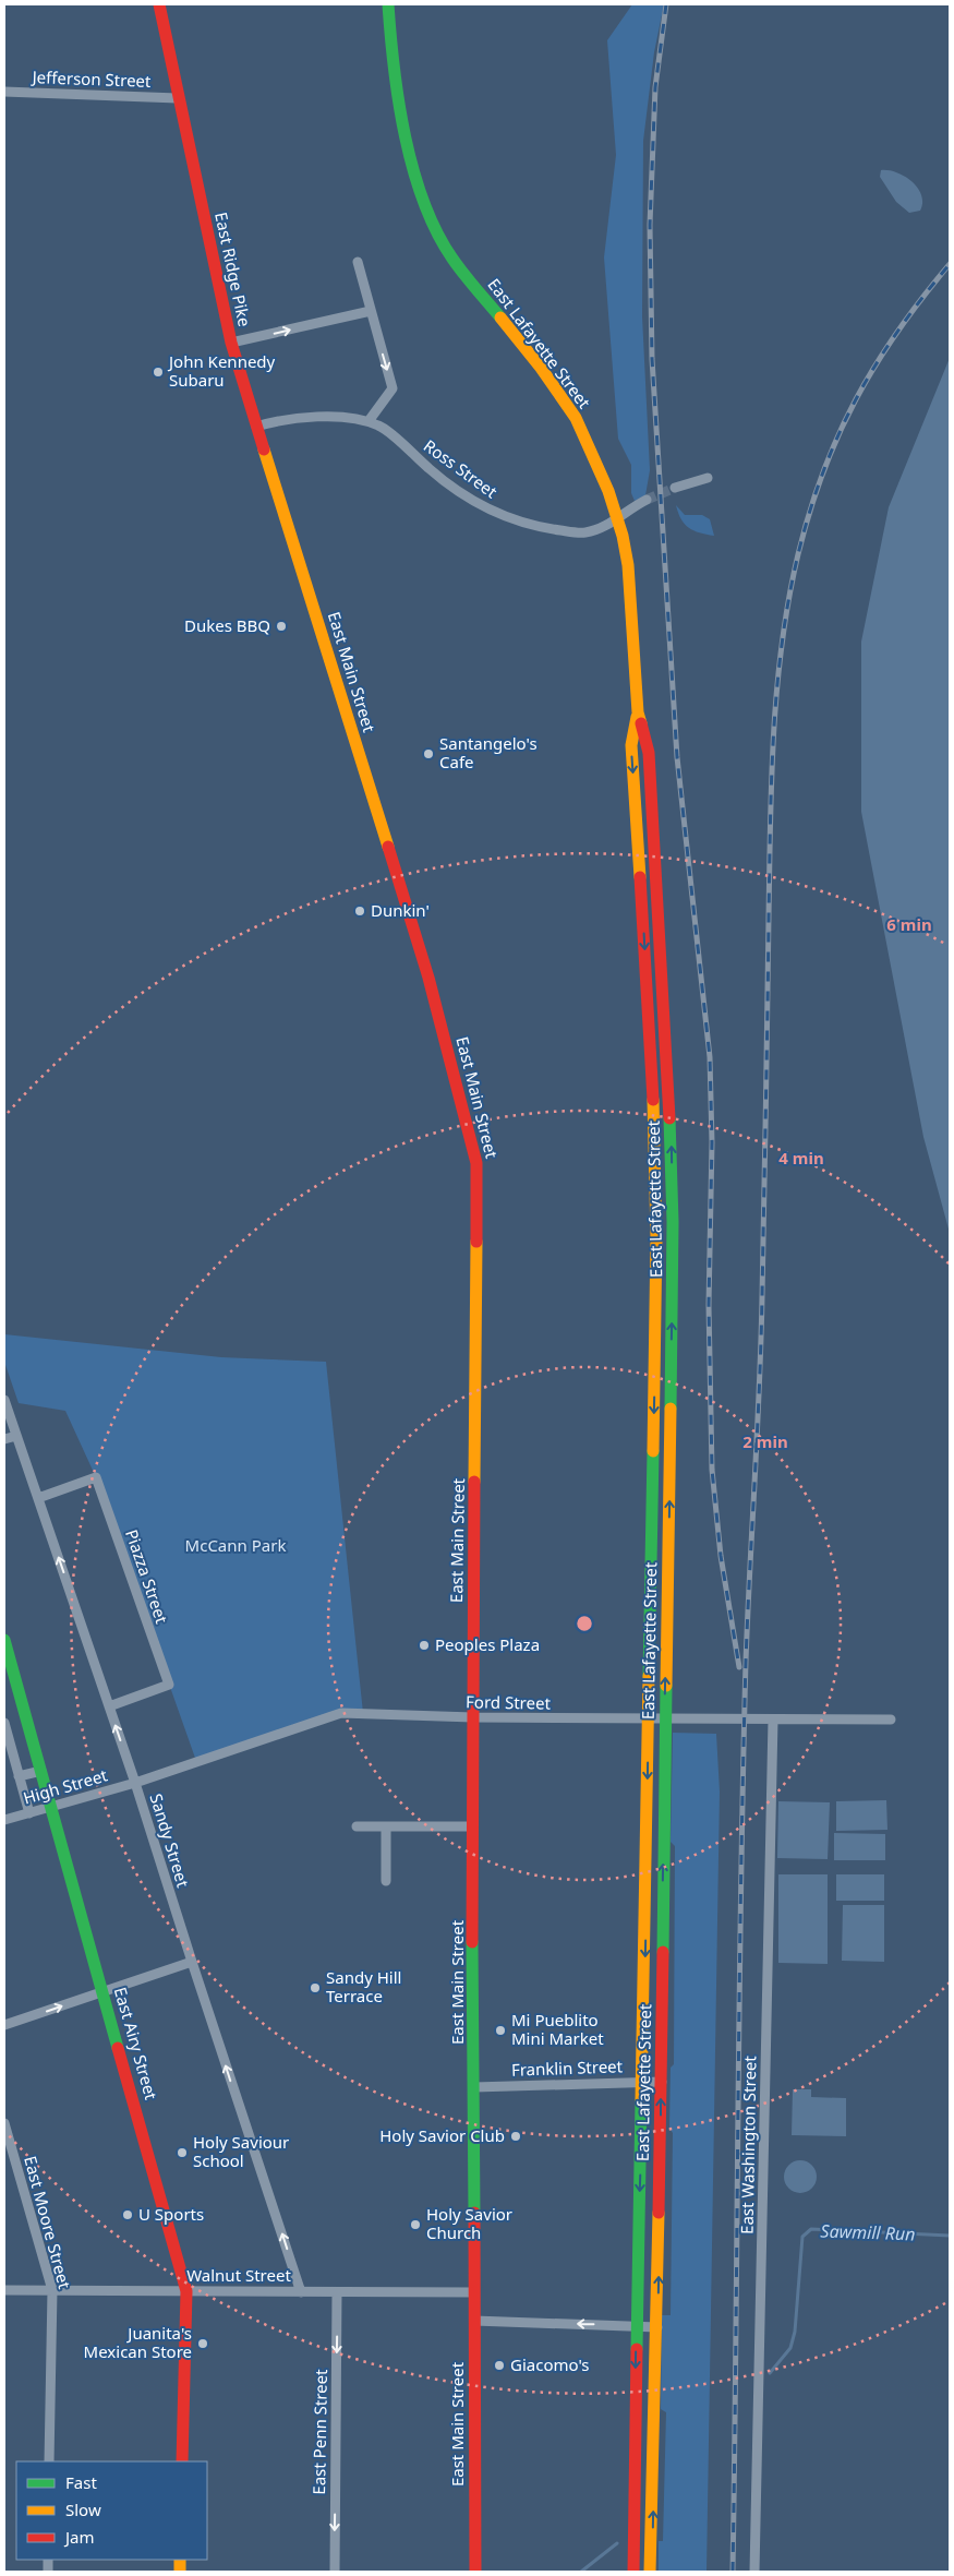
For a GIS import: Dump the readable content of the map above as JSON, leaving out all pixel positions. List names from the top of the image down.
{
  "streets": {
    "street": [
      "Jefferson Street",
      "East Ridge Pike",
      "East Lafayette Street",
      "Ross Street",
      "East Main Street",
      "Piazza Street",
      "Ford Street",
      "High Street",
      "Sandy Street",
      "East Airy Street",
      "Franklin Street",
      "East Washington Street",
      "East Moore Street",
      "Walnut Street",
      "East Penn Street"
    ]
  },
  "crossings": [
    ["Jefferson Street", "East Ridge Pike"],
    ["East Ridge Pike", "Ross Street"],
    ["East Ridge Pike", "East Main Street"],
    ["East Lafayette Street", "Ford Street"],
    ["East Lafayette Street", "Franklin Street"],
    ["East Main Street", "Ford Street"],
    ["East Main Street", "Franklin Street"],
    ["East Main Street", "Walnut Street"],
    ["Piazza Street", "Sandy Street"],
    ["Ford Street", "High Street"],
    ["Ford Street", "Sandy Street"],
    ["Ford Street", "East Washington Street"],
    ["High Street", "Sandy Street"],
    ["High Street", "East Airy Street"],
    ["Sandy Street", "Walnut Street"],
    ["East Airy Street", "Walnut Street"],
    ["East Moore Street", "Walnut Street"],
    ["Walnut Street", "East Penn Street"]
  ],
  "one_way": ["Sandy Street", "East Penn Street"],
  "water": ["Sawmill Run"],
  "parks": ["McCann Park"],
  "places": [
    "John Kennedy Subaru",
    "Dukes BBQ",
    "Santangelo's Cafe",
    "Dunkin'",
    "Peoples Plaza",
    "Sandy Hill Terrace",
    "Mi Pueblito Mini Market",
    "Holy Savior Club",
    "Holy Saviour School",
    "U Sports",
    "Holy Savior Church",
    "Juanita's Mexican Store",
    "Giacomo's"
  ],
  "legend": ["Fast", "Slow", "Jam"],
  "rings": ["6 min", "4 min", "2 min"]
}
